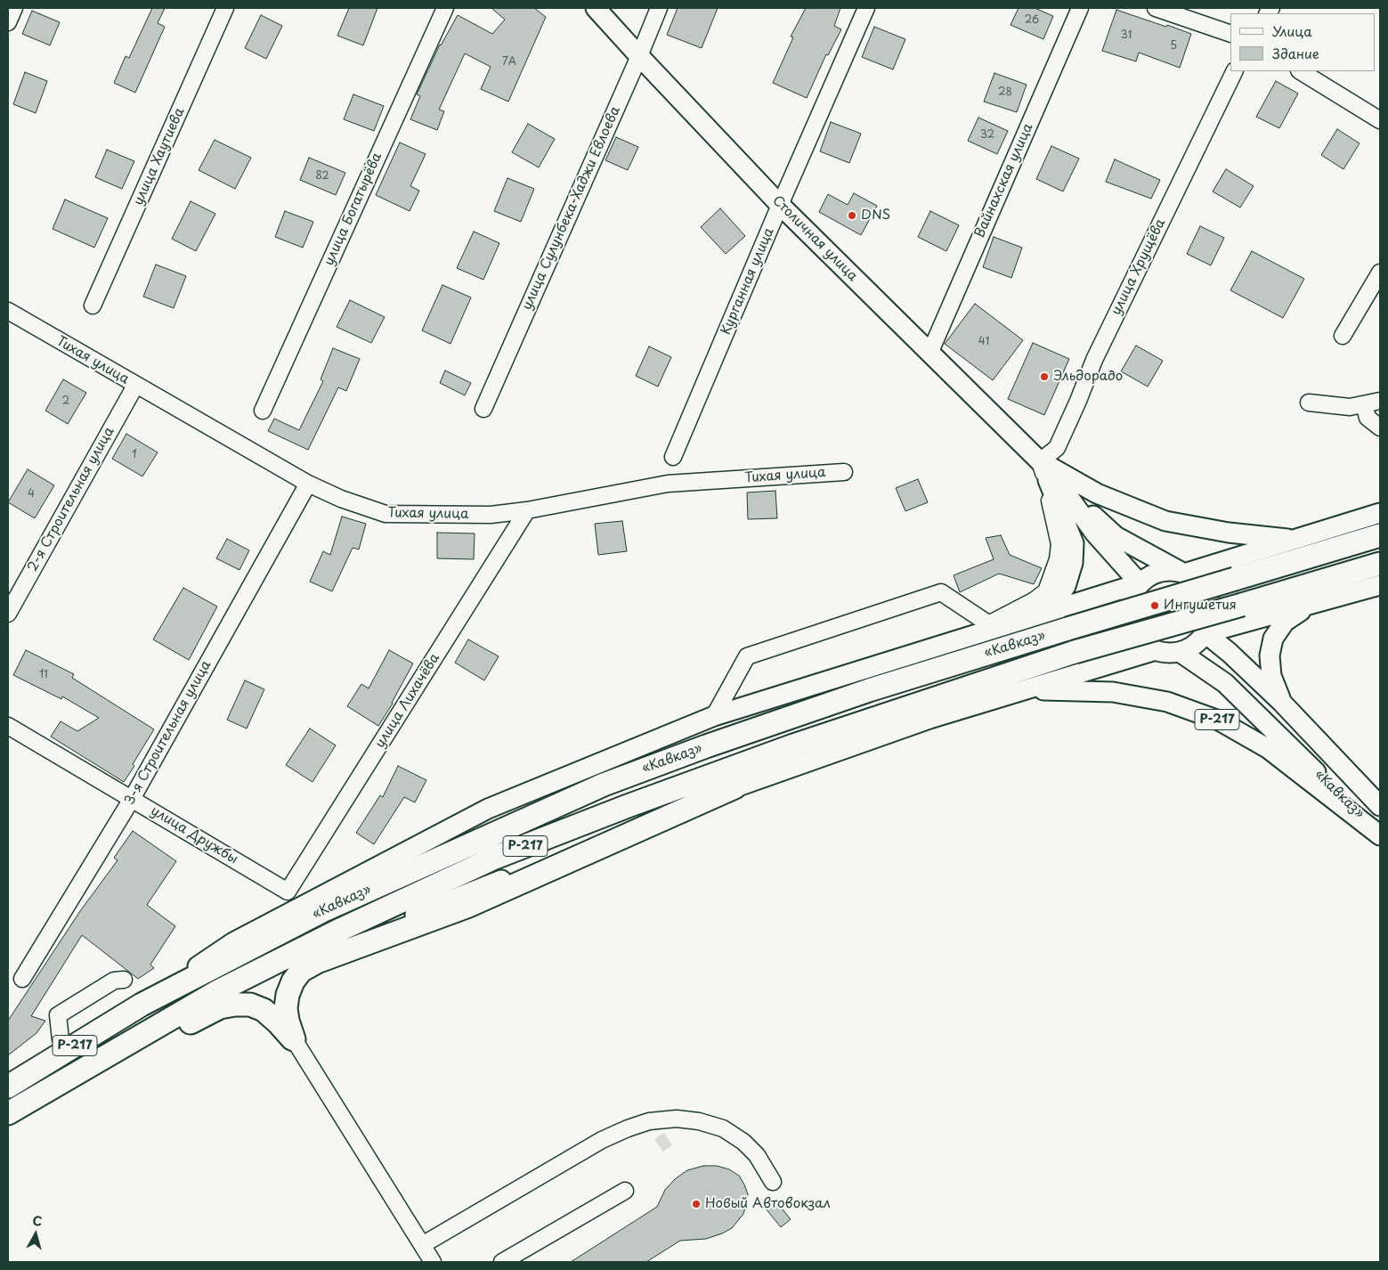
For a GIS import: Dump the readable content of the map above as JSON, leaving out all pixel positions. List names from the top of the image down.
{
  "streets": {
    "highway": ["«Кавказ»", "Р-217"],
    "main road": ["Столичная улица"],
    "street": [
      "улица Хаутиева",
      "Вайнахская улица",
      "улица Сулунбека-Хаджи Евлоева",
      "улица Богатырёва",
      "улица Хрущёва",
      "Курганная улица",
      "Тихая улица",
      "2-я Строительная улица",
      "улица Лихачёва",
      "3-я Строительная улица",
      "улица Дружбы"
    ]
  },
  "crossings": [
    ["Вайнахская улица", "Столичная улица"],
    ["улица Сулунбека-Хаджи Евлоева", "Столичная улица"],
    ["Столичная улица", "улица Хрущёва"],
    ["Столичная улица", "Курганная улица"],
    ["Столичная улица", "Р-217"],
    ["улица Хрущёва", "Р-217"],
    ["Тихая улица", "2-я Строительная улица"],
    ["Тихая улица", "улица Лихачёва"],
    ["Тихая улица", "3-я Строительная улица"],
    ["«Кавказ»", "Р-217"],
    ["улица Лихачёва", "улица Дружбы"],
    ["3-я Строительная улица", "улица Дружбы"]
  ],
  "places": [
    "DNS",
    "Эльдорадо",
    "Ингушетия",
    "Новый Автовокзал"
  ],
  "house_numbers": [
    "26",
    "31",
    "5",
    "7А",
    "28",
    "32",
    "82",
    "41",
    "2",
    "1",
    "4",
    "11"
  ],
  "legend": ["Улица", "Здание"],
  "north": "top"
}
